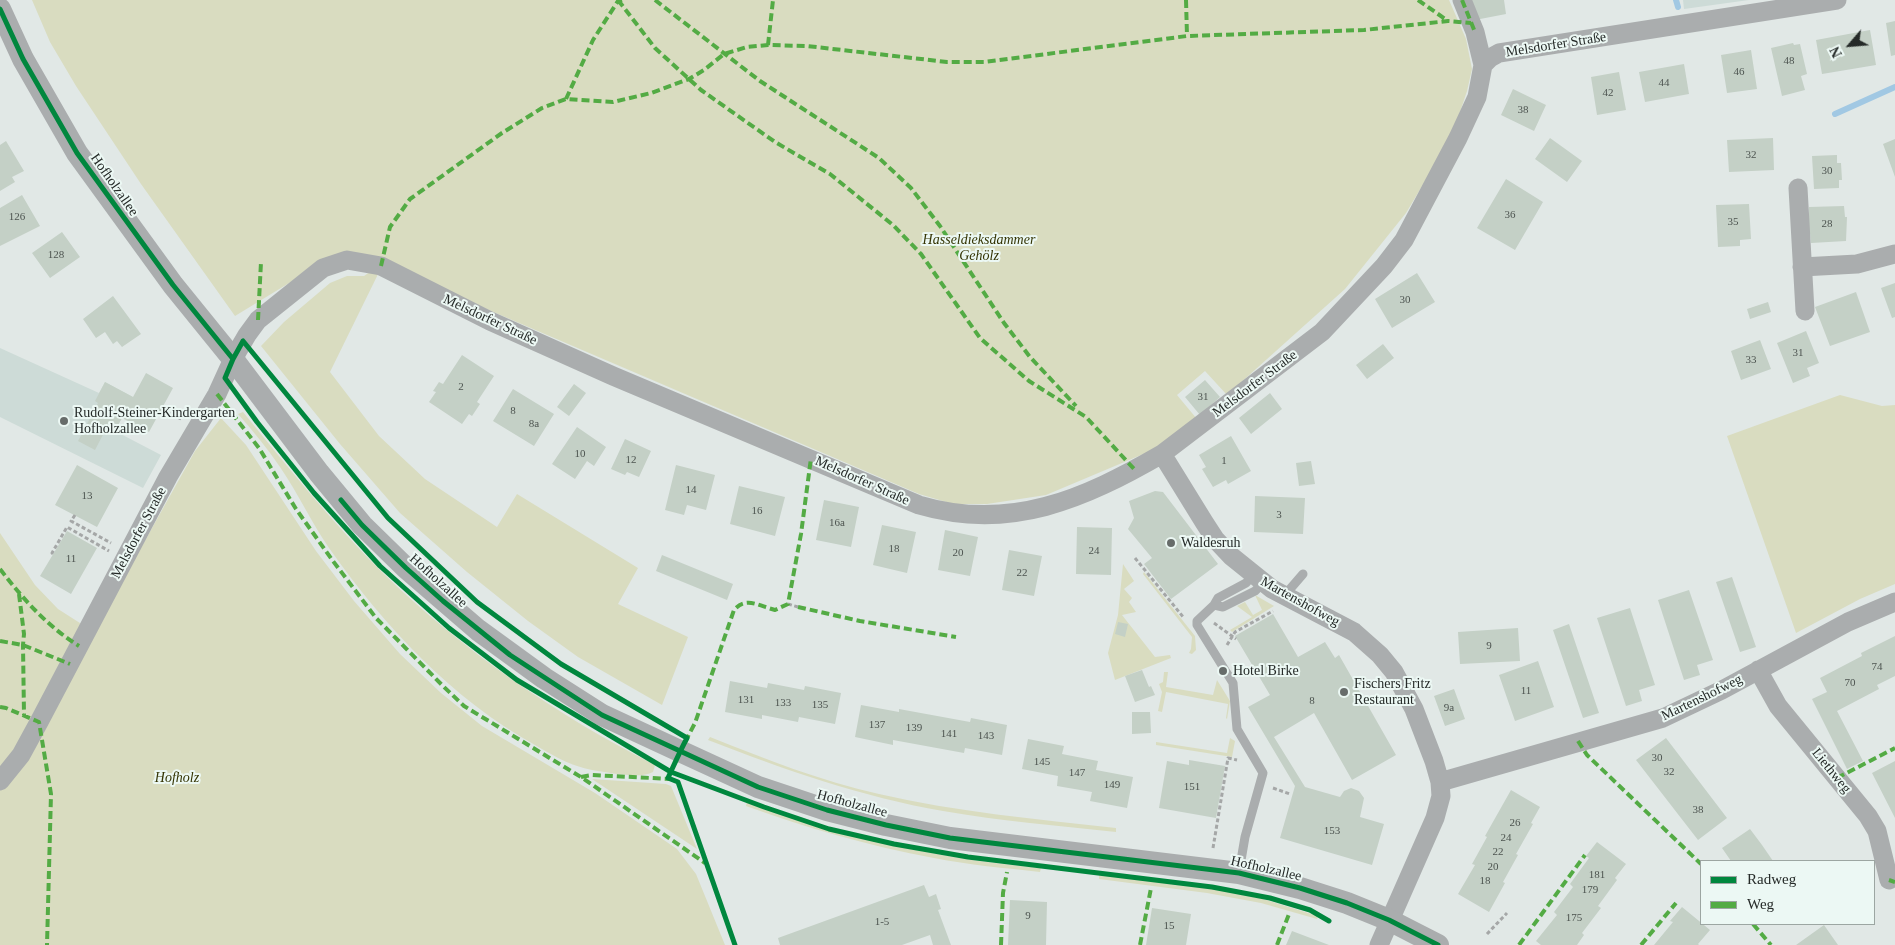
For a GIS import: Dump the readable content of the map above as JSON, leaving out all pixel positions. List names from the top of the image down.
{
  "streets": {
    "street": [
      "Melsdorfer Straße",
      "Hofholzallee",
      "Martenshofweg",
      "Liethweg"
    ]
  },
  "crossings": [
    ["Melsdorfer Straße", "Hofholzallee"],
    ["Melsdorfer Straße", "Martenshofweg"],
    ["Hofholzallee", "Martenshofweg"],
    ["Martenshofweg", "Liethweg"]
  ],
  "parks": ["Hasseldieksdammer Gehölz", "Hofholz"],
  "places": [
    "Rudolf-Steiner-Kindergarten Hofholzallee",
    "Waldesruh",
    "Hotel Birke",
    "Fischers Fritz Restaurant"
  ],
  "house_numbers": [
    "48",
    "46",
    "44",
    "42",
    "38",
    "32",
    "30",
    "36",
    "126",
    "35",
    "28",
    "128",
    "30",
    "31",
    "33",
    "2",
    "31",
    "8",
    "8a",
    "10",
    "12",
    "1",
    "14",
    "13",
    "16",
    "3",
    "16a",
    "18",
    "24",
    "20",
    "11",
    "22",
    "9",
    "74",
    "70",
    "11",
    "131",
    "8",
    "133",
    "135",
    "9a",
    "137",
    "139",
    "141",
    "143",
    "30",
    "145",
    "32",
    "147",
    "149",
    "151",
    "38",
    "26",
    "153",
    "24",
    "22",
    "20",
    "181",
    "18",
    "179",
    "9",
    "175",
    "1-5",
    "15"
  ],
  "legend": ["Radweg", "Weg"],
  "north": "bottom left"
}
